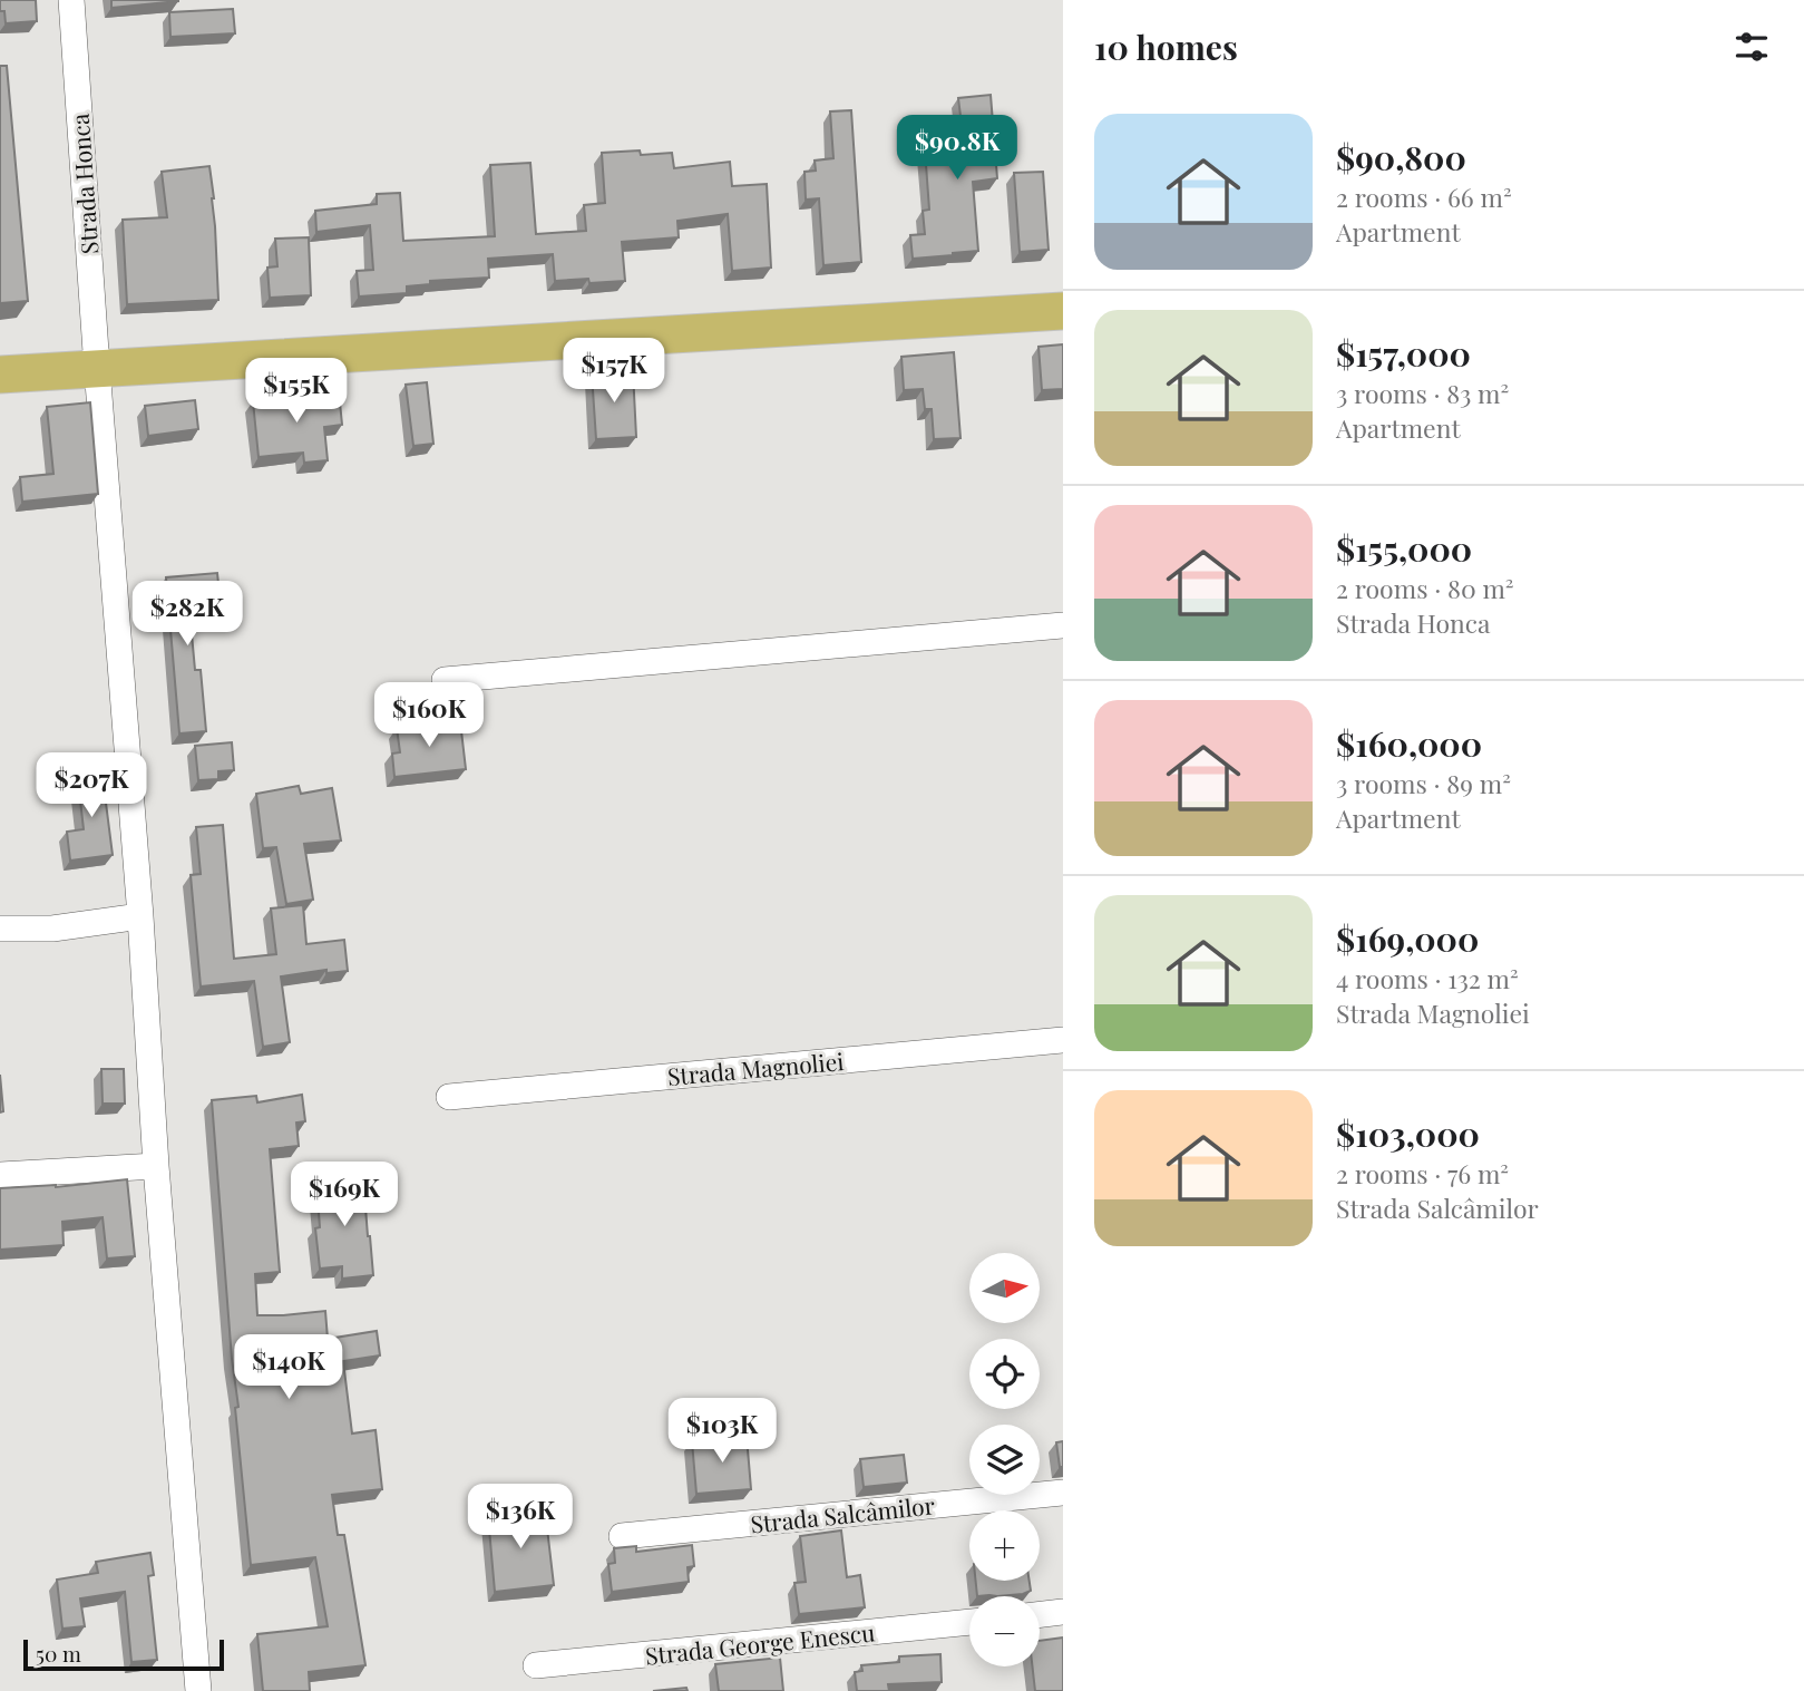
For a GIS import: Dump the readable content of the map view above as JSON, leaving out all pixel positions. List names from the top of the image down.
{
  "streets": {
    "street": [
      "Strada Honca",
      "Strada Magnoliei",
      "Strada Salcâmilor",
      "Strada George Enescu"
    ]
  },
  "scale_bar": "50 m",
  "north": "right",
  "page": {
    "heading": "10 homes",
    "list": [
      {
        "name": "$90,800",
        "note": "2 rooms · 66 m² · Apartment"
      },
      {
        "name": "$157,000",
        "note": "3 rooms · 83 m² · Apartment"
      },
      {
        "name": "$155,000",
        "note": "2 rooms · 80 m² · Strada Honca"
      },
      {
        "name": "$160,000",
        "note": "3 rooms · 89 m² · Apartment"
      },
      {
        "name": "$169,000",
        "note": "4 rooms · 132 m² · Strada Magnoliei"
      },
      {
        "name": "$103,000",
        "note": "2 rooms · 76 m² · Strada Salcâmilor"
      }
    ],
    "price": [
      "$90.8K",
      "$157K",
      "$155K",
      "$282K",
      "$160K",
      "$207K",
      "$169K",
      "$140K",
      "$103K",
      "$136K"
    ],
    "map_buttons": ["+", "−"],
    "scale": "50 m"
  }
}
